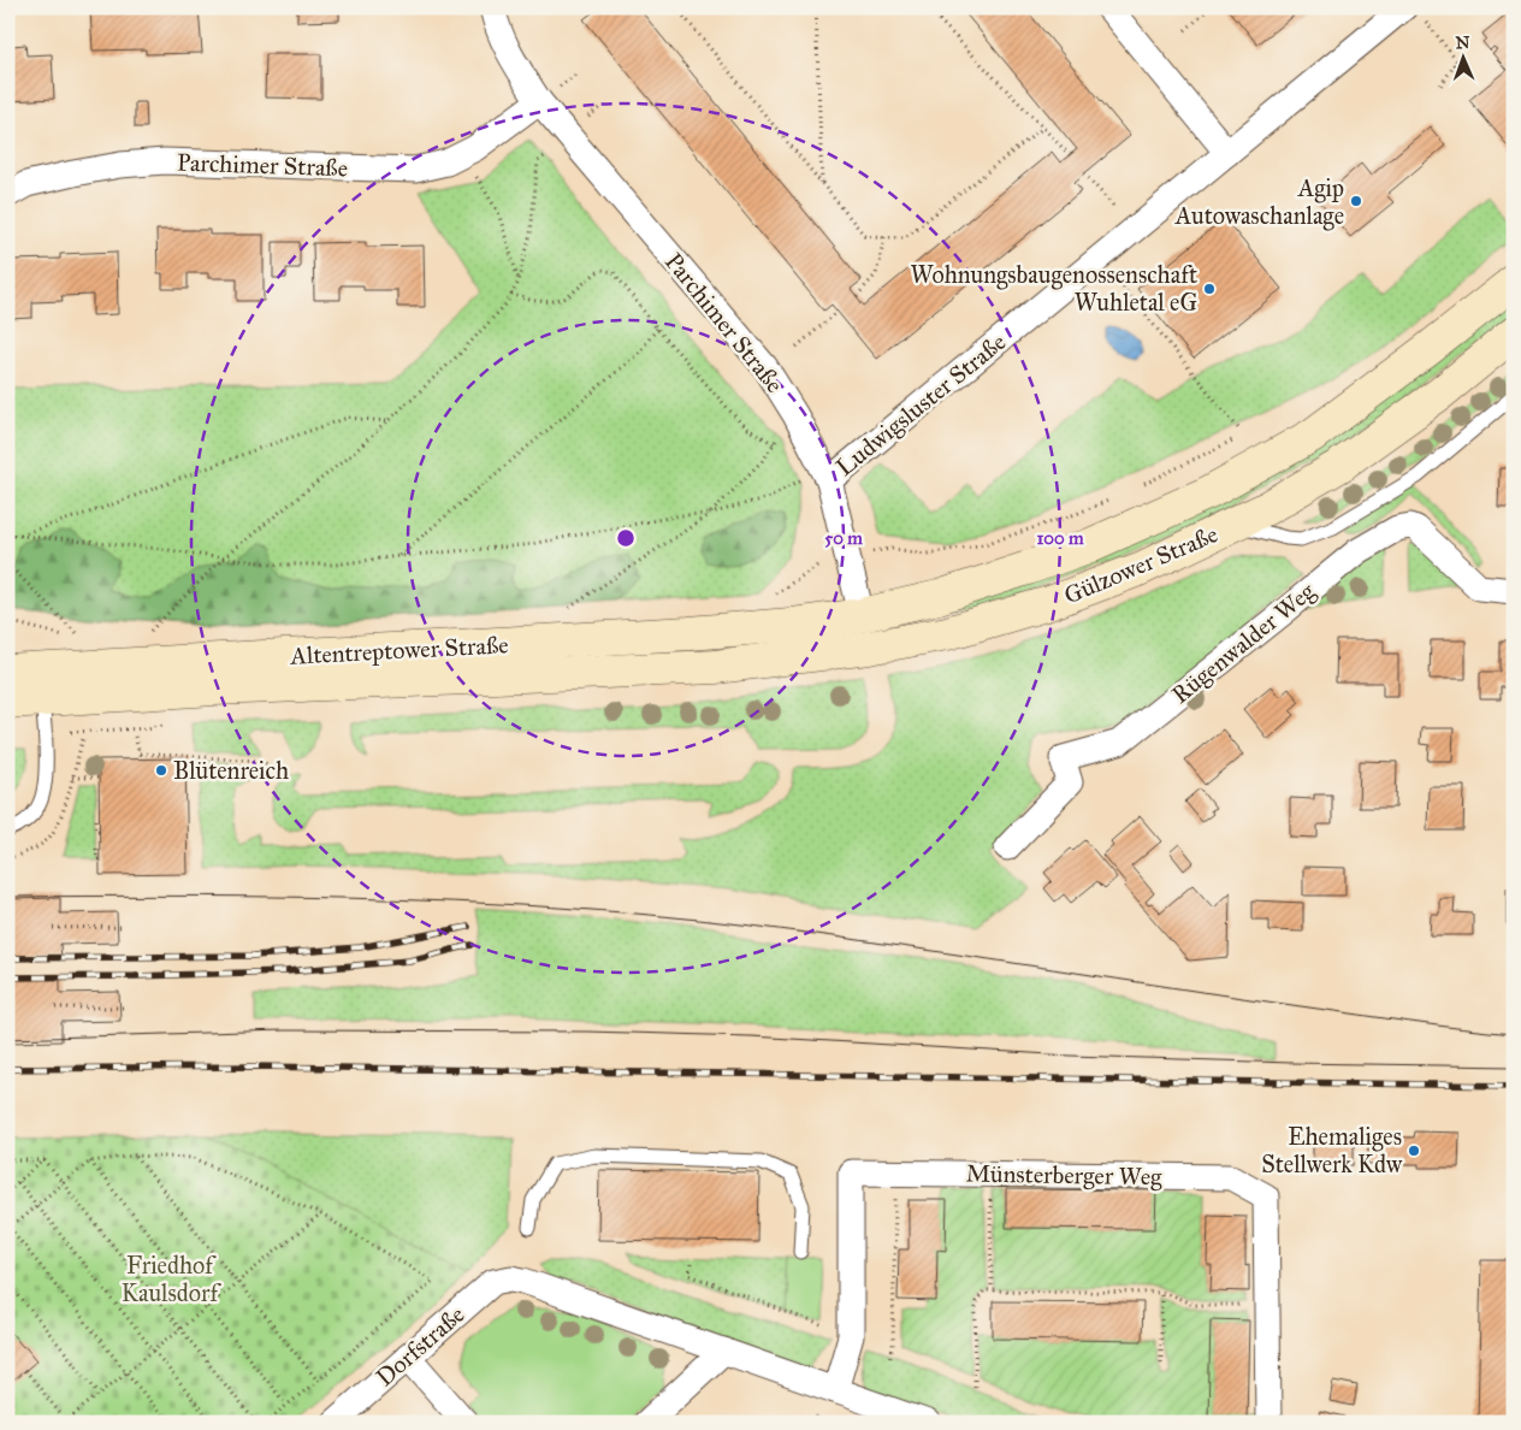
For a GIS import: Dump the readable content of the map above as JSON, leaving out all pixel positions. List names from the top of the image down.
{
  "streets": {
    "main road": ["Parchimer Straße", "Gülzower Straße", "Altentreptower Straße"],
    "street": [
      "Ludwigsluster Straße",
      "Rügenwalder Weg",
      "Münsterberger Weg",
      "Dorfstraße"
    ]
  },
  "crossings": [
    ["Parchimer Straße", "Ludwigsluster Straße"],
    ["Parchimer Straße", "Gülzower Straße"],
    ["Gülzower Straße", "Altentreptower Straße"]
  ],
  "parks": ["Friedhof Kaulsdorf"],
  "places": [
    "Agip Autowaschanlage",
    "Wohnungsbaugenossenschaft Wuhletal eG",
    "Blütenreich",
    "Ehemaliges Stellwerk Kdw"
  ],
  "north": "top",
  "rings": ["50 m", "100 m"]
}
